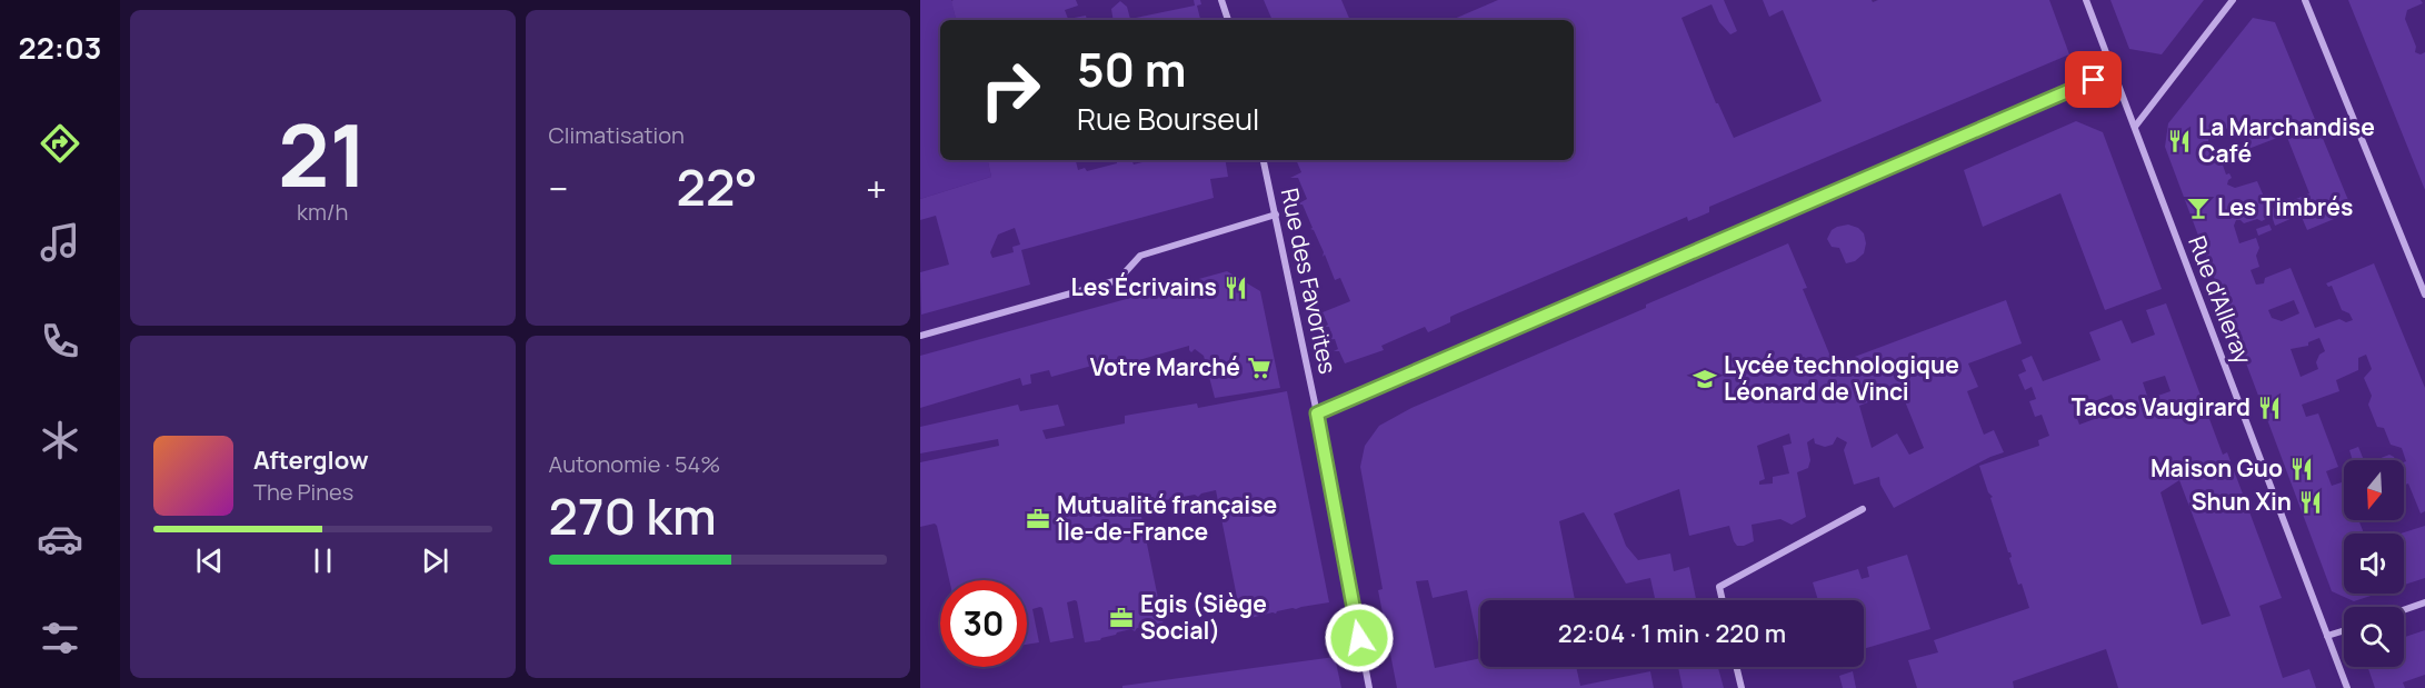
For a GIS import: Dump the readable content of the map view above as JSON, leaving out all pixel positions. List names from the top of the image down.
{
  "streets": {
    "street": ["Rue des Favorites", "Rue d'Alleray"]
  },
  "places": {
    "restaurant": [
      "La Marchandise Café",
      "Les Écrivains",
      "Tacos Vaugirard",
      "Maison Guo",
      "Shun Xin"
    ],
    "bar": ["Les Timbrés"],
    "supermarket": ["Votre Marché"],
    "school or university": ["Lycée technologique Léonard de Vinci"],
    "office": ["Mutualité française Île-de-France", "Egis (Siège Social)"]
  },
  "north": "bottom",
  "page": {
    "tabs": "22:03",
    "tile": [
      ["21", "km/h"],
      "Climatisation",
      ["Autonomie · 54%", "270 km"]
    ],
    "turn": ["50 m", "Rue Bourseul"],
    "heat": ["−", "22°", "+"],
    "song": ["Afterglow", "The Pines"],
    "limit": "30",
    "trip": "22:04 · 1 min · 220 m"
  }
}
